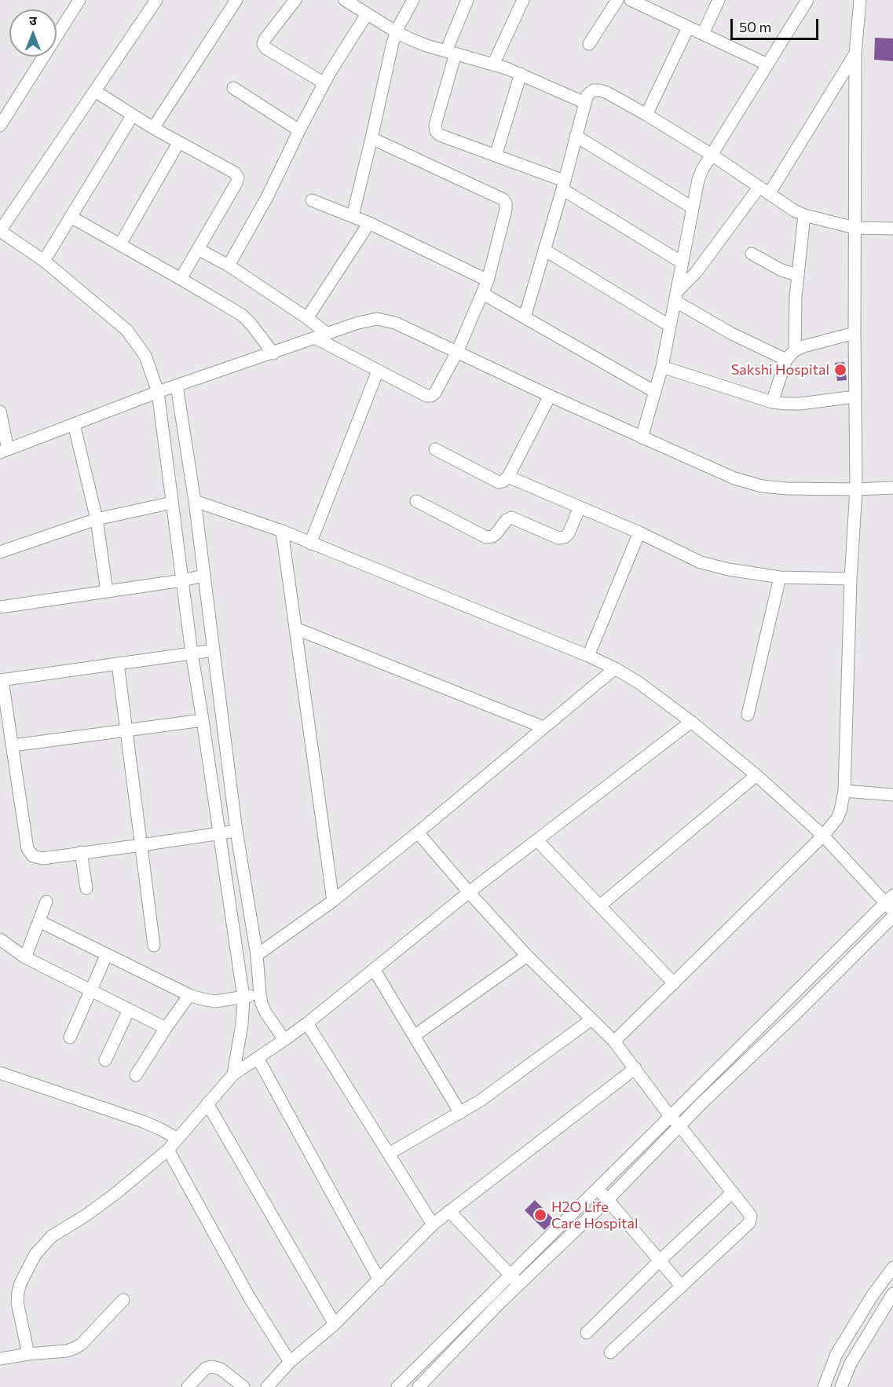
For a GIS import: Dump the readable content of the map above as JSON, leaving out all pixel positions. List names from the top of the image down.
{
  "places": ["Sakshi Hospital", "H2O Life Care Hospital"],
  "scale_bar": "50 m",
  "north": "top"
}
